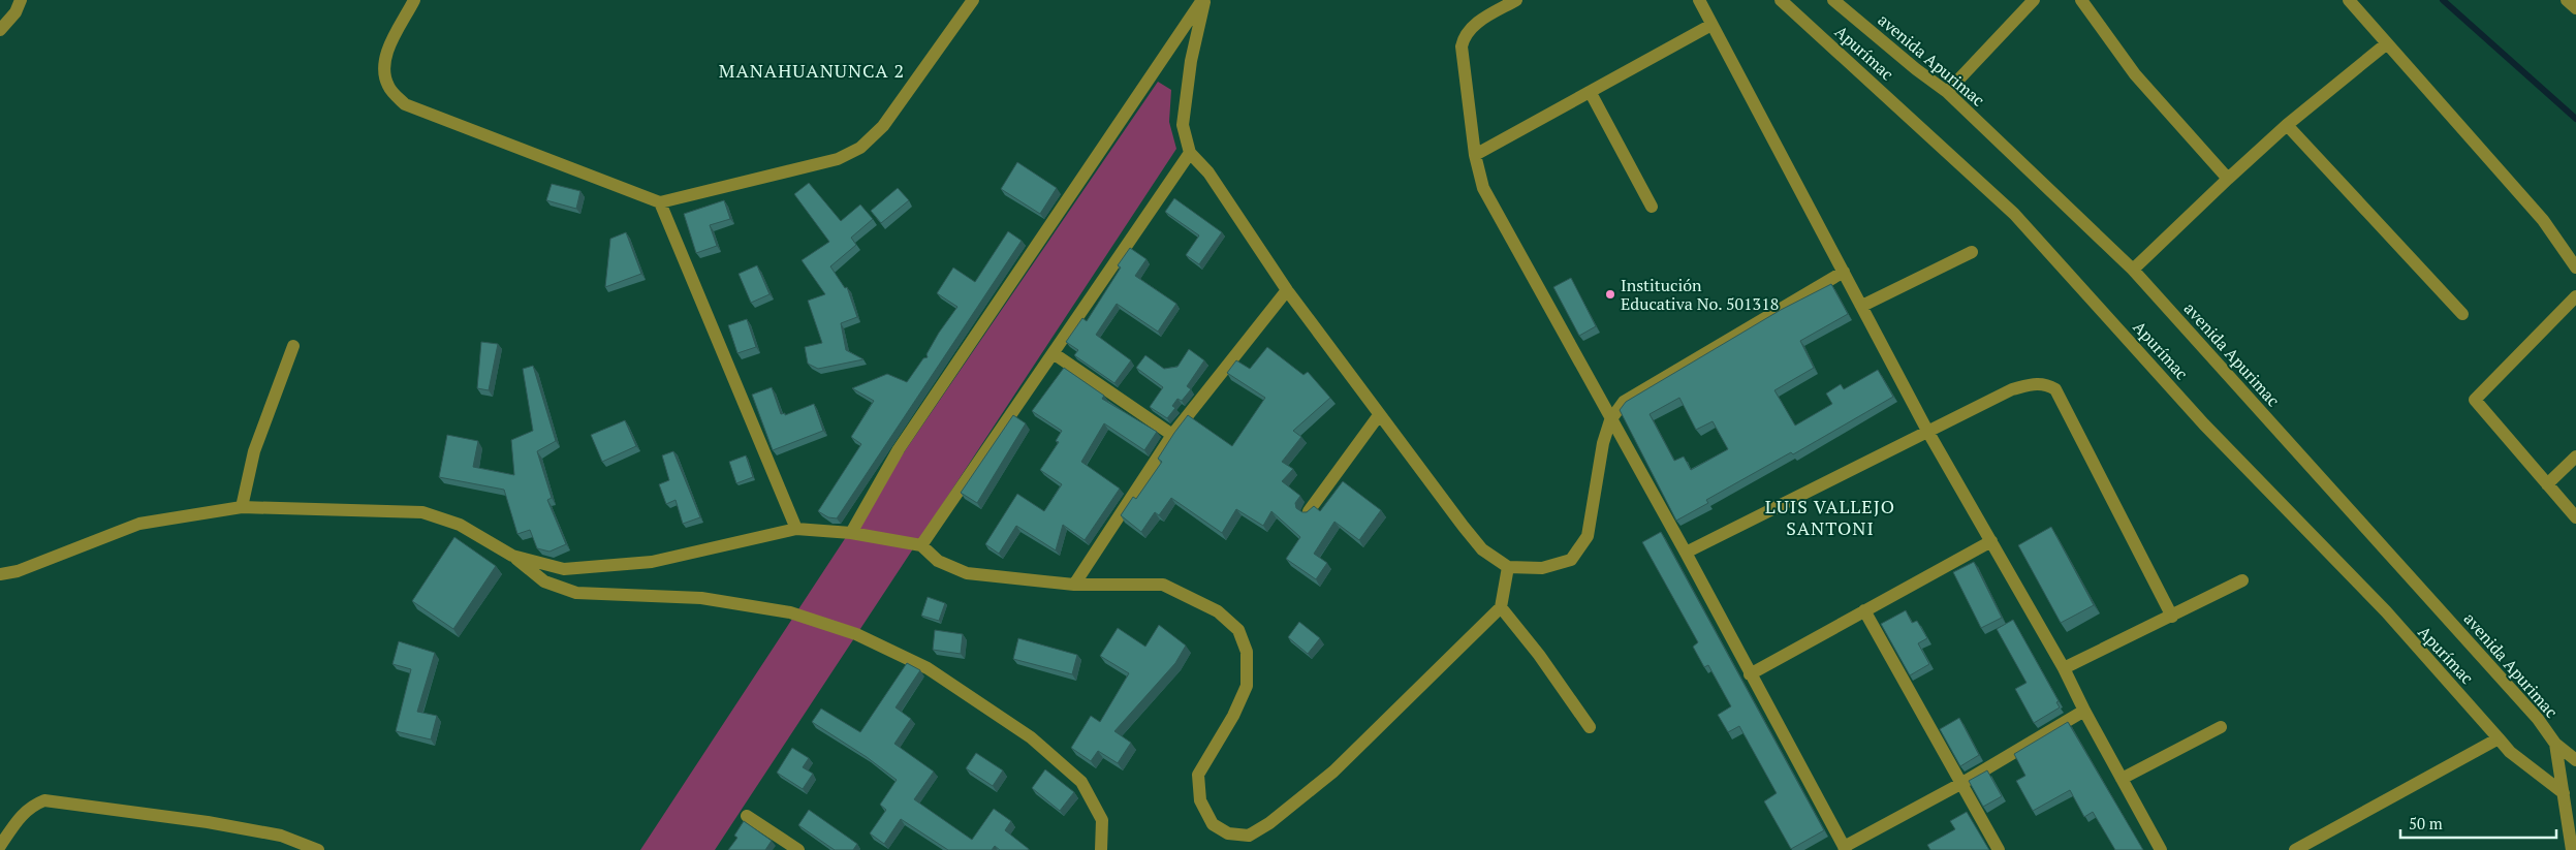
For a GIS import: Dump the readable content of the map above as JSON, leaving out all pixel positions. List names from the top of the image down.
{
  "streets": {
    "street": ["Apurímac", "avenida Apurimac"]
  },
  "districts": ["MANAHUANUNCA 2", "LUIS VALLEJO SANTONI"],
  "places": ["Institución Educativa No. 501318"],
  "scale_bar": "50 m"
}
